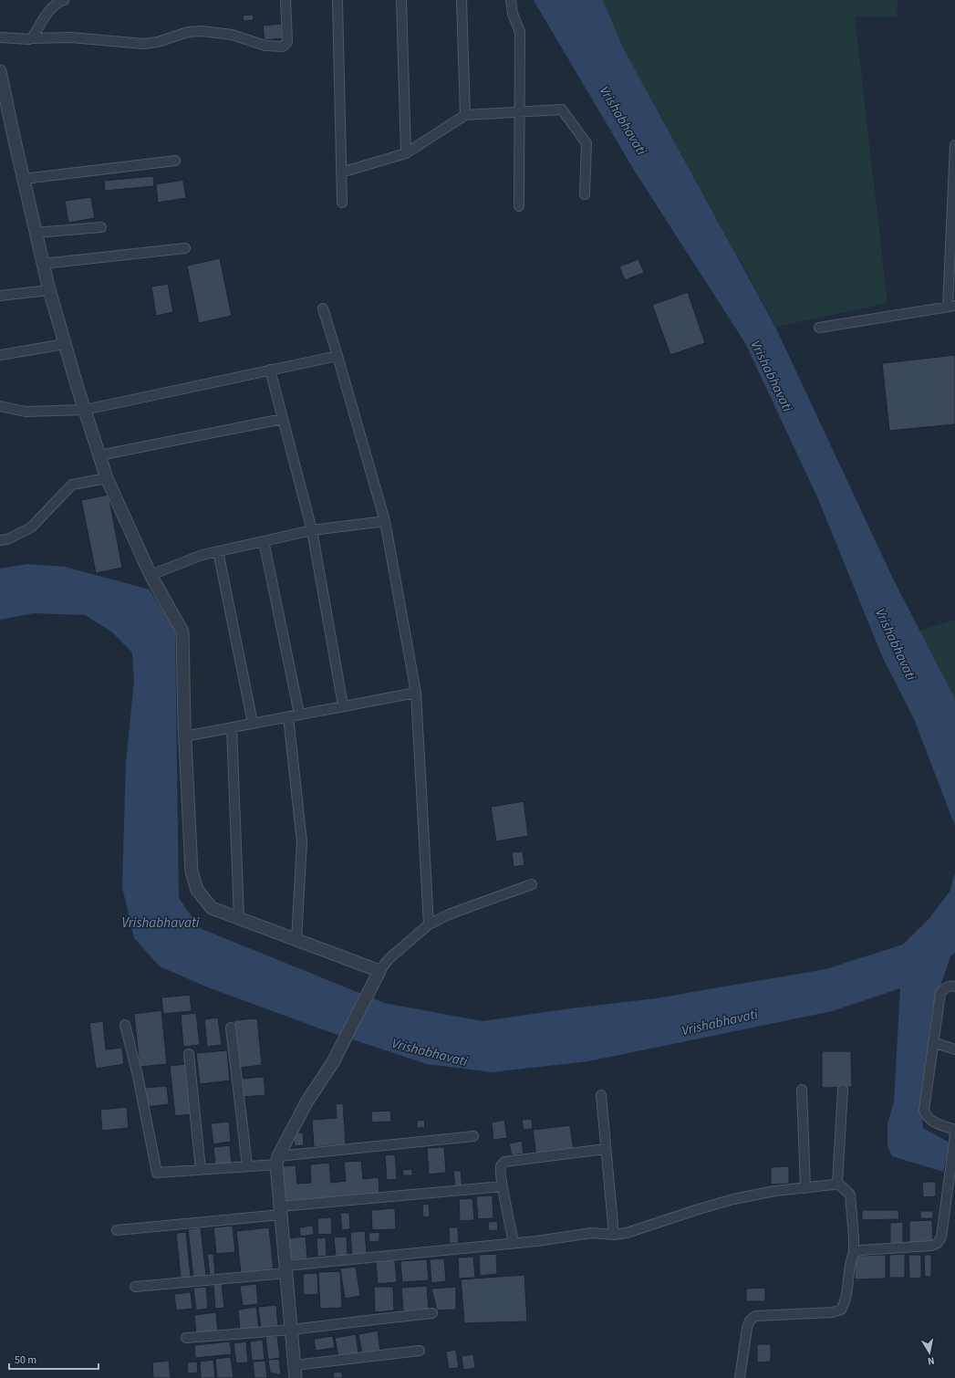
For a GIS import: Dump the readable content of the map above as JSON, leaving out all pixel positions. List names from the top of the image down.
{
  "water": ["Vrishabhavati"],
  "scale_bar": "50 m",
  "north": "bottom"
}
